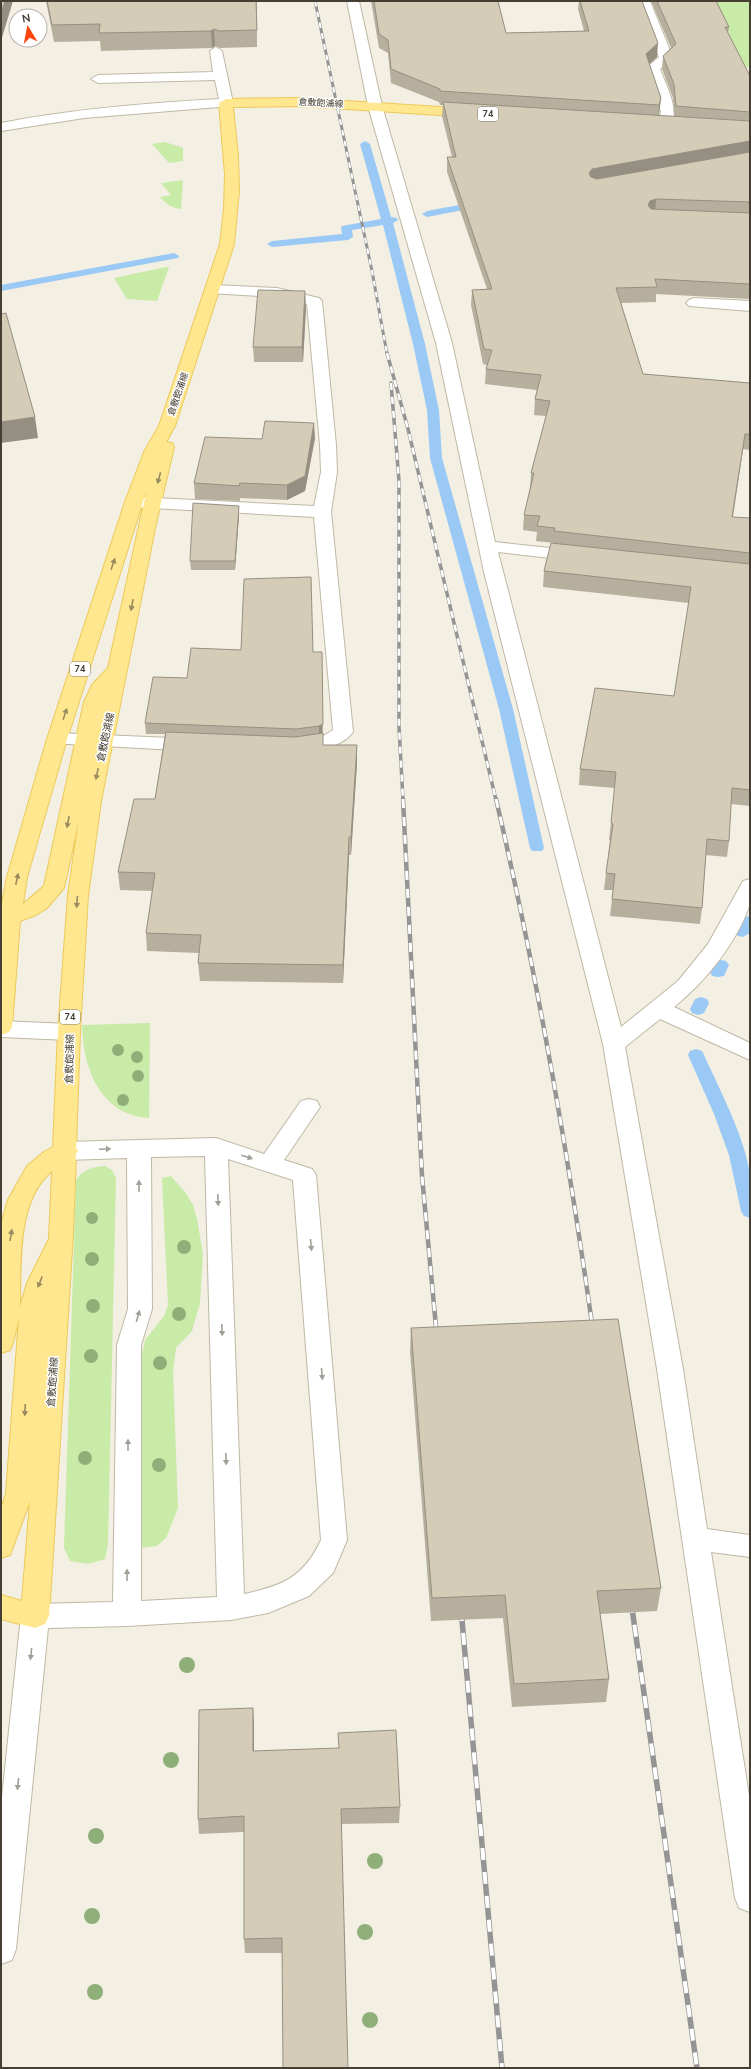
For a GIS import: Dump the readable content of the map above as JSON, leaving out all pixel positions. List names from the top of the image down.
{
  "streets": {
    "main road": ["倉敷飽浦線", "74"]
  },
  "north": "top"
}
